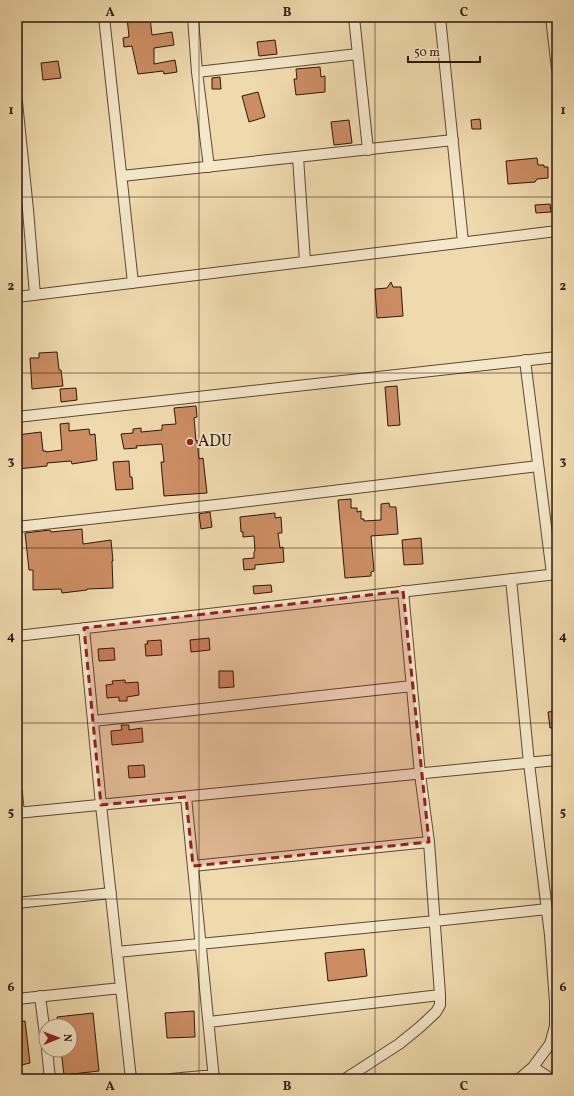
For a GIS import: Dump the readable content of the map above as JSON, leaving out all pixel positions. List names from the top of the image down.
{
  "places": ["ADU"],
  "scale_bar": "50 m",
  "north": "right",
  "grid": {
    "columns": ["A", "B", "C"],
    "rows": [
      "1",
      "2",
      "3",
      "4",
      "5",
      "6"
    ]
  }
}
